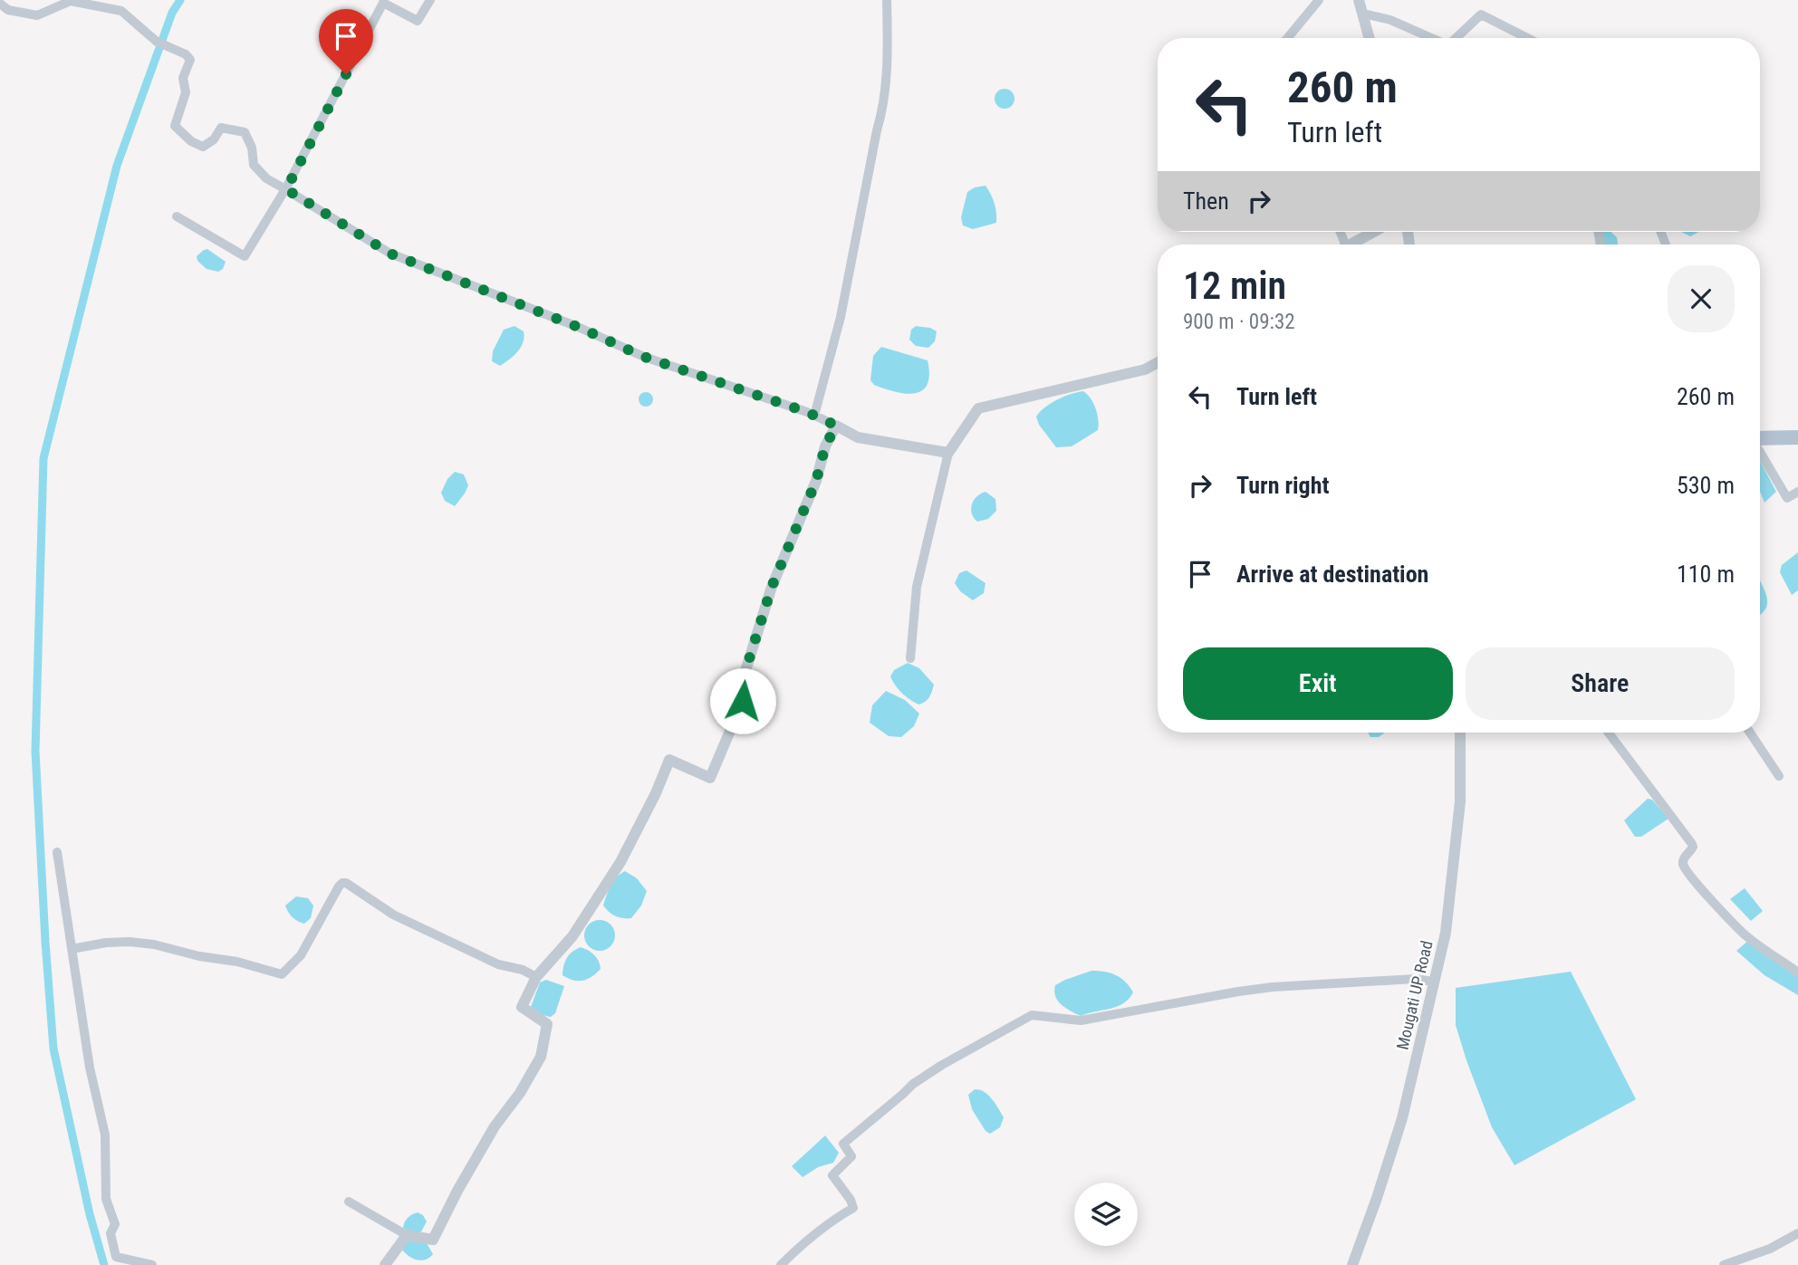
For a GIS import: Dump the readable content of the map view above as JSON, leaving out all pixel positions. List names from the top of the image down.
{
  "streets": {
    "street": ["Mougati UP Road"]
  },
  "page": {
    "turn": ["260 m", "Turn left"],
    "then": "Then",
    "heading": ["12 min", "900 m · 09:32"],
    "list": [
      {
        "name": "Turn left",
        "value": "260 m"
      },
      {
        "name": "Turn right",
        "value": "530 m"
      },
      {
        "name": "Arrive at destination",
        "value": "110 m"
      }
    ],
    "buttons": ["Exit", "Share"]
  }
}
